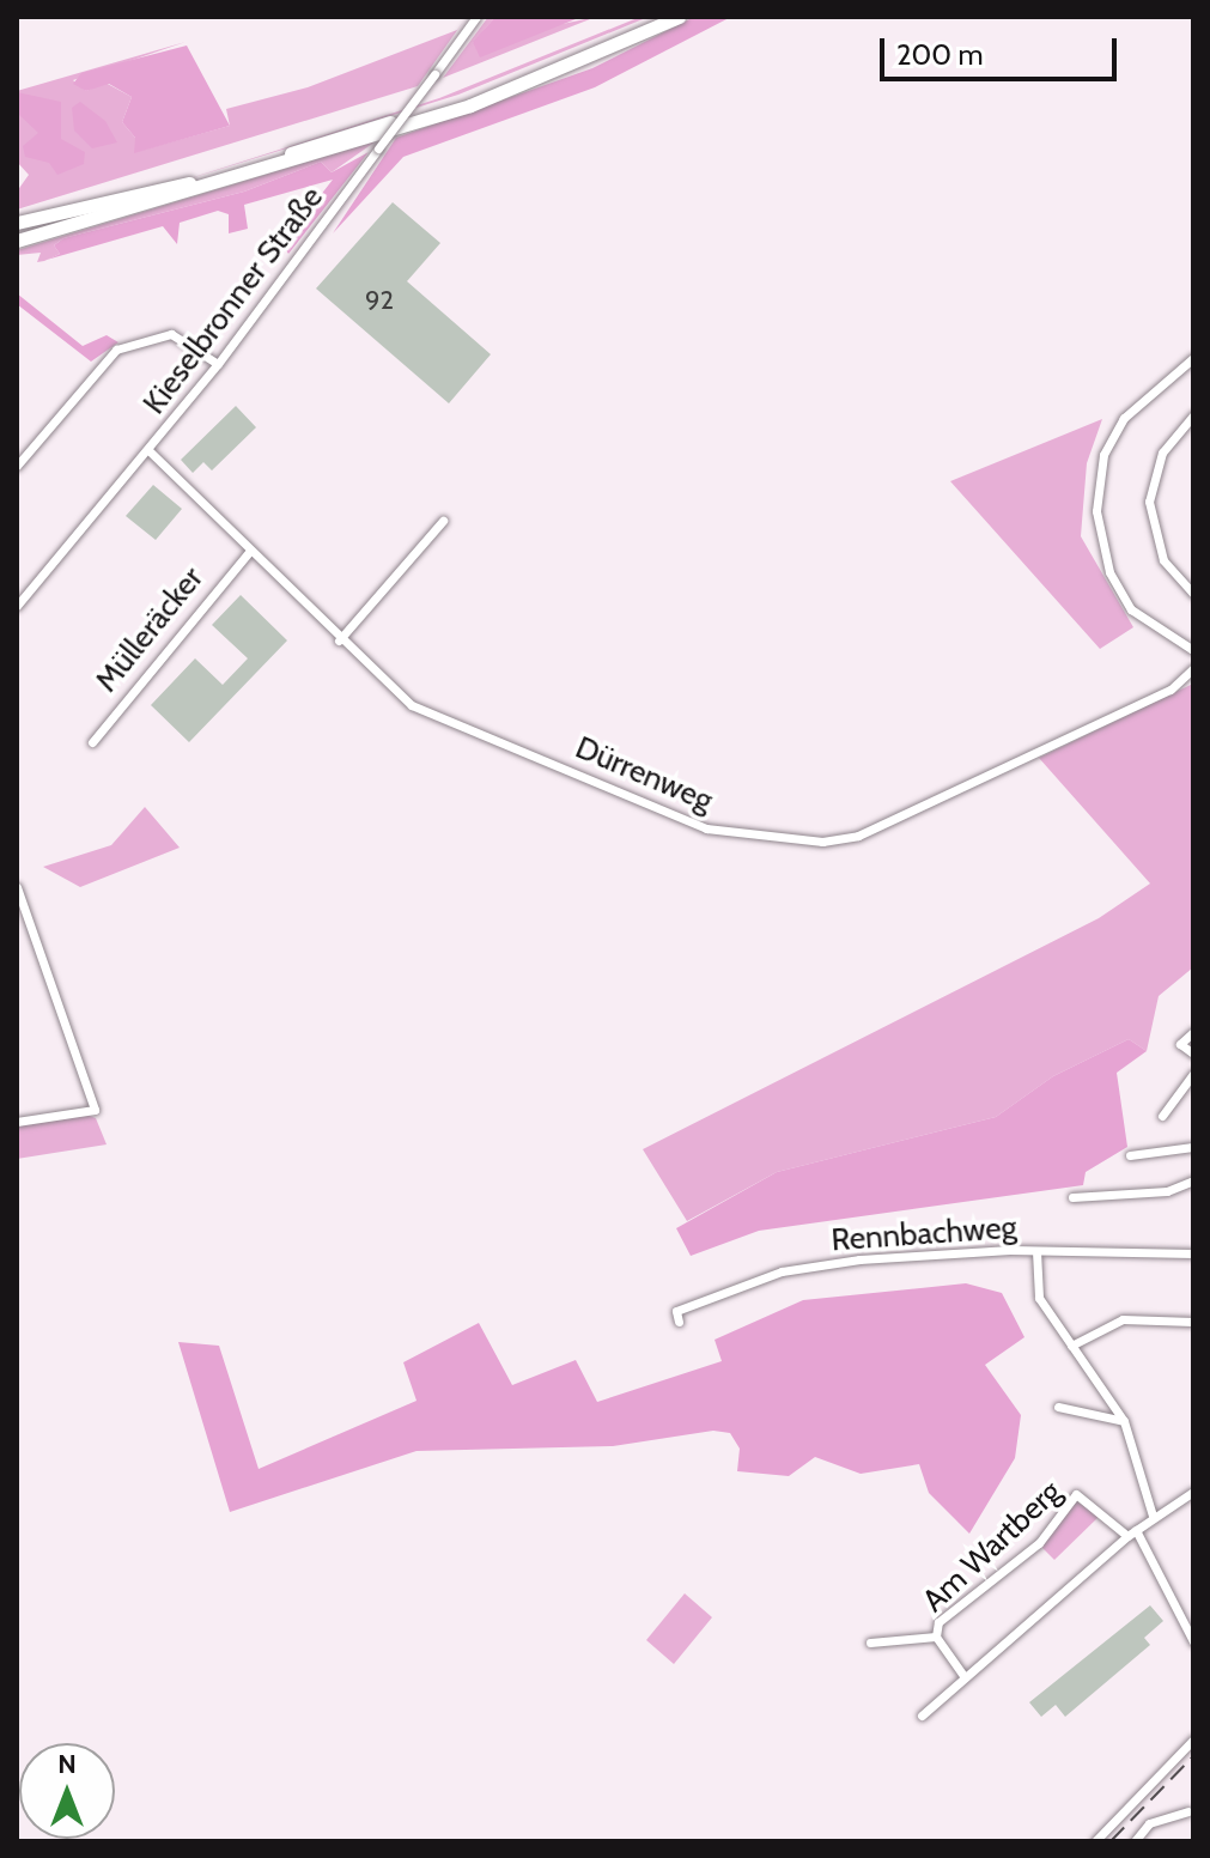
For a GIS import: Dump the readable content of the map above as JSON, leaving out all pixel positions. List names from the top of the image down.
{
  "streets": {
    "street": [
      "Kieselbronner Straße",
      "Mülleräcker",
      "Dürrenweg",
      "Rennbachweg",
      "Am Wartberg"
    ]
  },
  "crossings": [
    ["Kieselbronner Straße", "Dürrenweg"],
    ["Mülleräcker", "Dürrenweg"]
  ],
  "house_numbers": ["92"],
  "scale_bar": "200 m",
  "north": "top"
}
